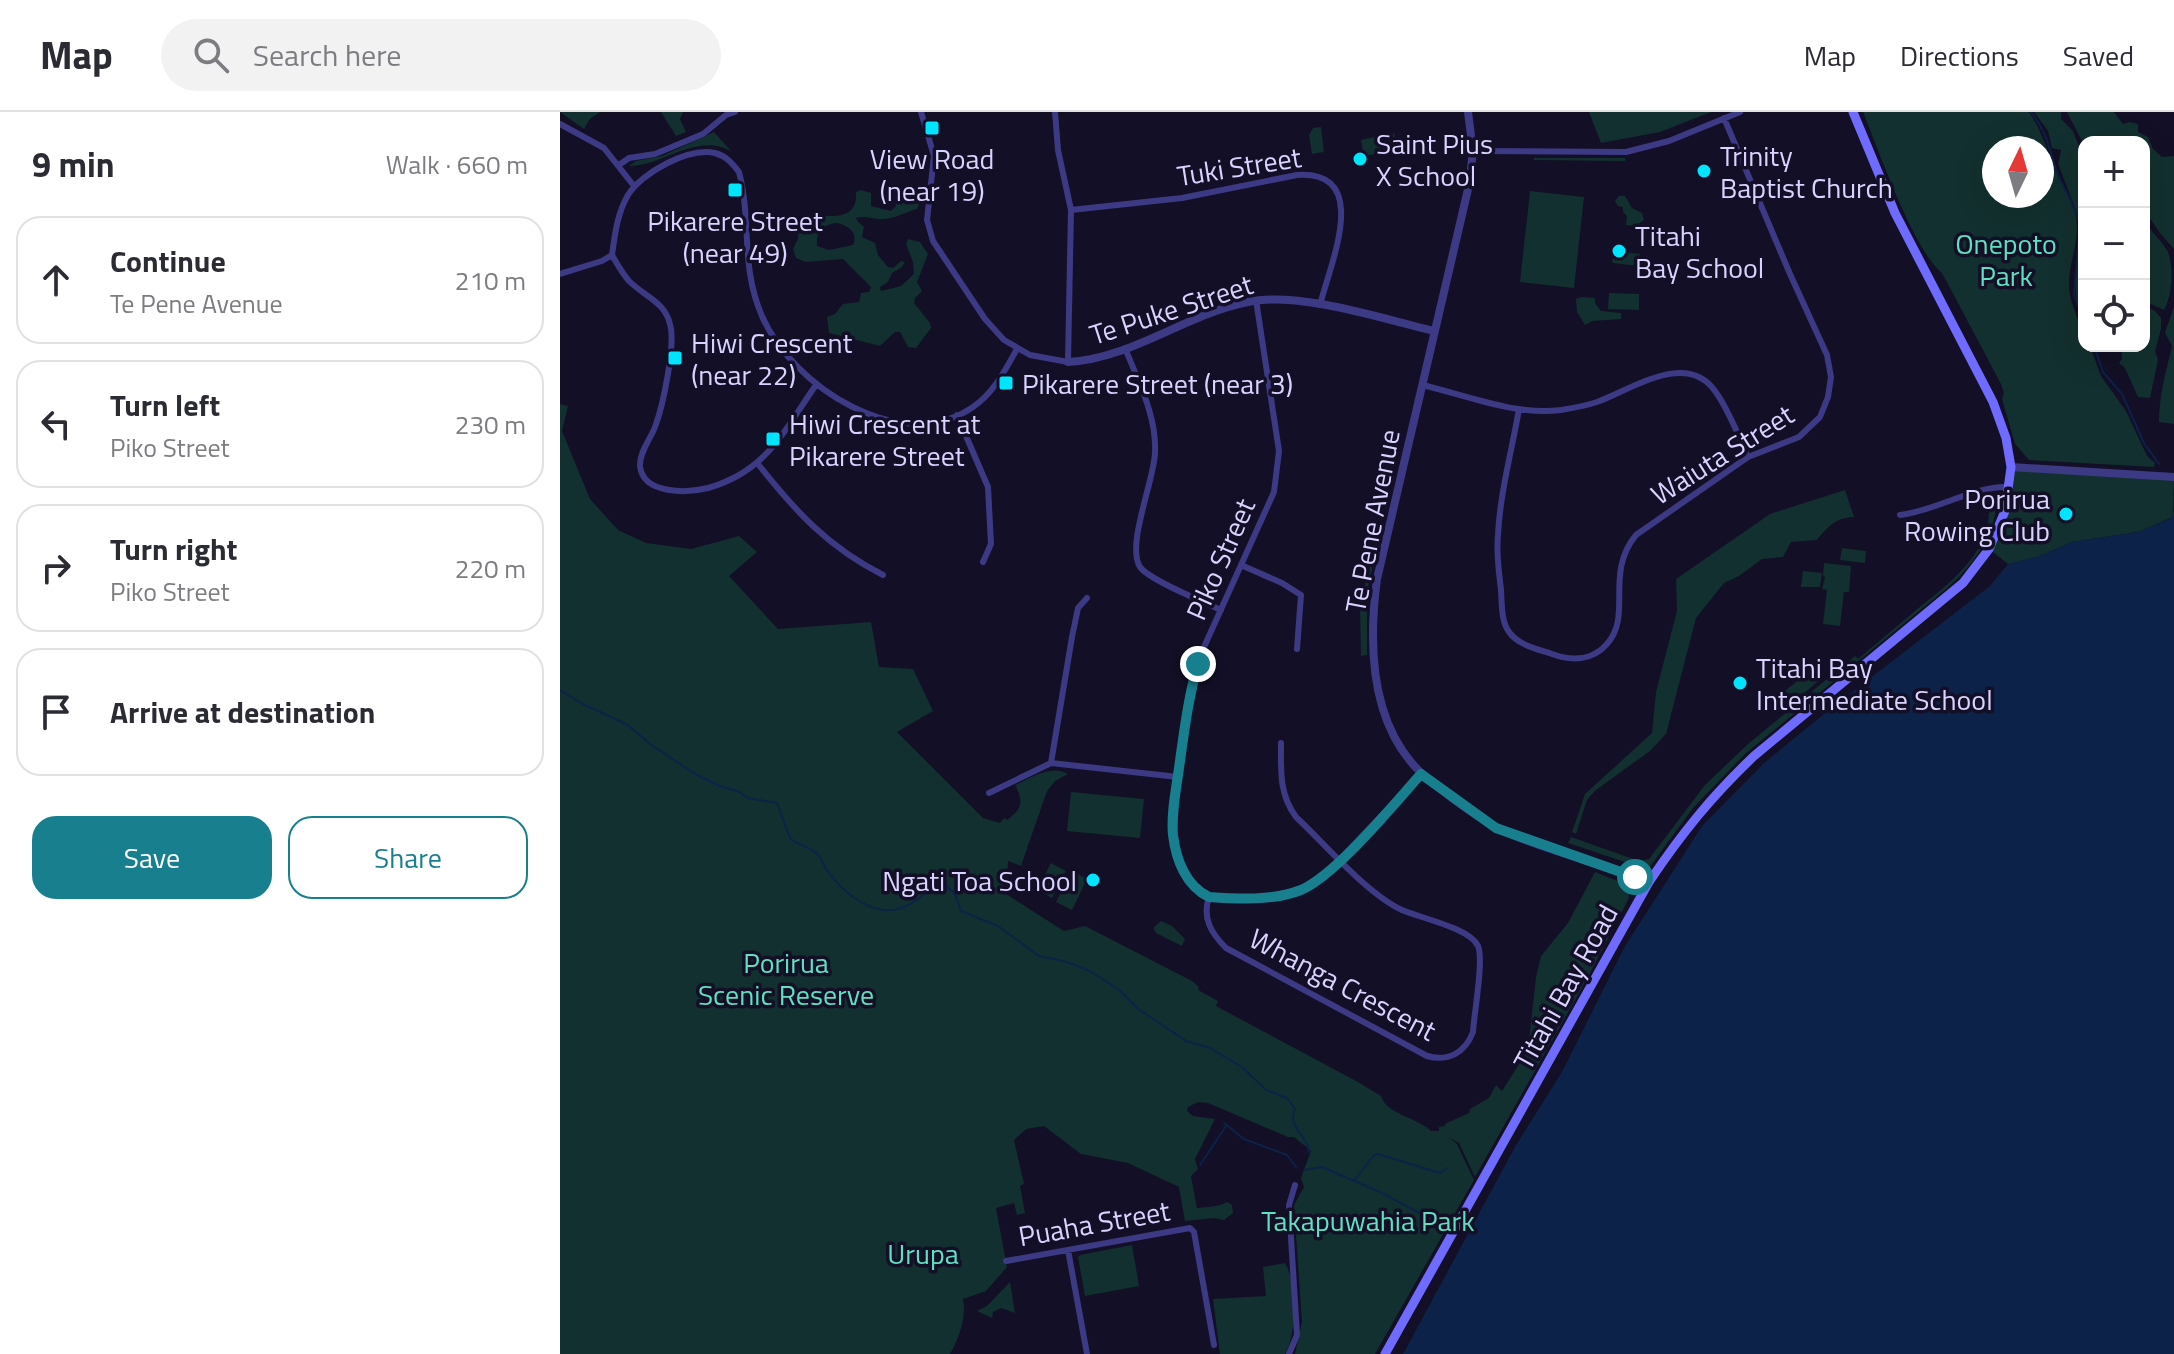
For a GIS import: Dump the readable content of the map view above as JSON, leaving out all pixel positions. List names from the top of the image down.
{
  "streets": {
    "main road": ["Titahi Bay Road"],
    "street": [
      "Tuki Street",
      "Te Puke Street",
      "Waiuta Street",
      "Te Pene Avenue",
      "Piko Street",
      "Whanga Crescent",
      "Puaha Street"
    ]
  },
  "crossings": [
    ["Tuki Street", "Te Puke Street"],
    ["Te Puke Street", "Te Pene Avenue"],
    ["Te Puke Street", "Piko Street"],
    ["Te Pene Avenue", "Titahi Bay Road"],
    ["Piko Street", "Whanga Crescent"]
  ],
  "parks": [
    "Onepoto Park",
    "Porirua Scenic Reserve",
    "Takapuwahia Park",
    "Urupa"
  ],
  "places": {
    "transit": [
      "View Road (near 19)",
      "Pikarere Street (near 49)",
      "Hiwi Crescent (near 22)",
      "Pikarere Street (near 3)",
      "Hiwi Crescent at Pikarere Street"
    ],
    "other": [
      "Saint Pius X School",
      "Trinity Baptist Church",
      "Titahi Bay School",
      "Porirua Rowing Club",
      "Titahi Bay Intermediate School",
      "Ngati Toa School"
    ]
  },
  "north": "top",
  "page": {
    "header": "Map",
    "search": "Search here",
    "nav": ["Map", "Directions", "Saved"],
    "heading": ["9 min", "Walk · 660 m"],
    "map_buttons": ["+", "−"],
    "list": [
      ["Continue", "Te Pene Avenue", "210 m"],
      ["Turn left", "Piko Street", "230 m"],
      ["Turn right", "Piko Street", "220 m"],
      "Arrive at destination"
    ],
    "buttons": ["Save", "Share"]
  }
}
